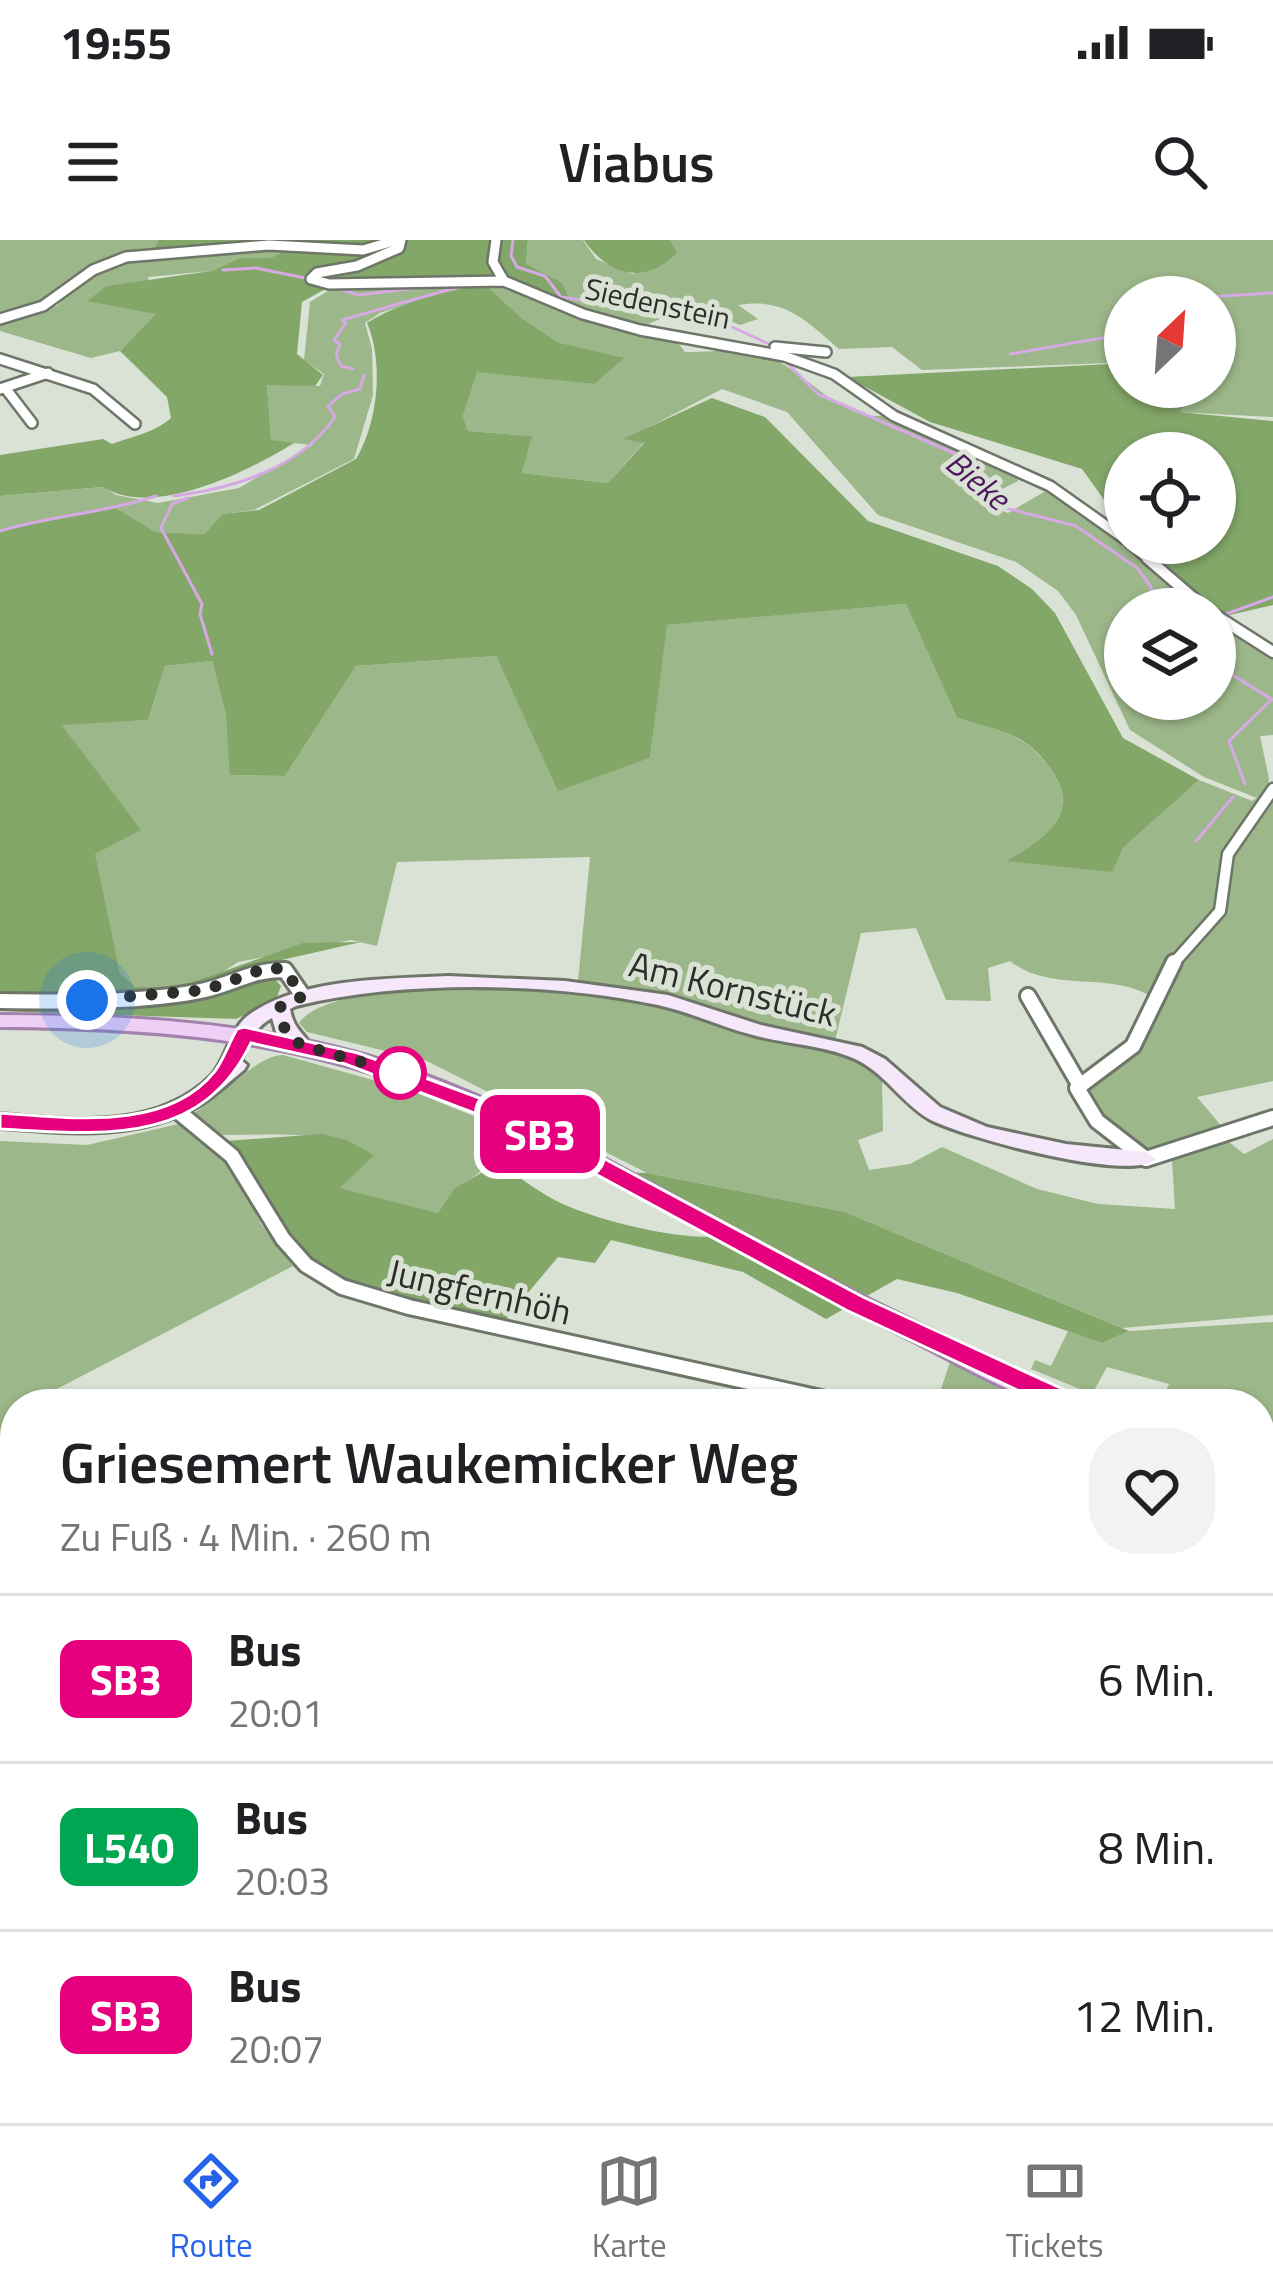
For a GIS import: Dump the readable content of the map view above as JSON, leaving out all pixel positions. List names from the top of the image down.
{
  "streets": {
    "street": ["Siedenstein", "Am Kornstück", "Jungfernhöh"]
  },
  "water": ["Bieke"],
  "lines": ["bus line SB3"],
  "north": "top right",
  "page": {
    "status": "19:55",
    "header": "Viabus",
    "on_map": "SB3",
    "heading": ["Griesemert Waukemicker Weg", "Zu Fuß · 4 Min. · 260 m"],
    "list": [
      {
        "mark": "SB3",
        "name": "Bus",
        "note": "20:01",
        "value": "6 Min."
      },
      {
        "mark": "L540",
        "name": "Bus",
        "note": "20:03",
        "value": "8 Min."
      },
      {
        "mark": "SB3",
        "name": "Bus",
        "note": "20:07",
        "value": "12 Min."
      }
    ],
    "tabs": ["Route", "Karte", "Tickets"]
  }
}
